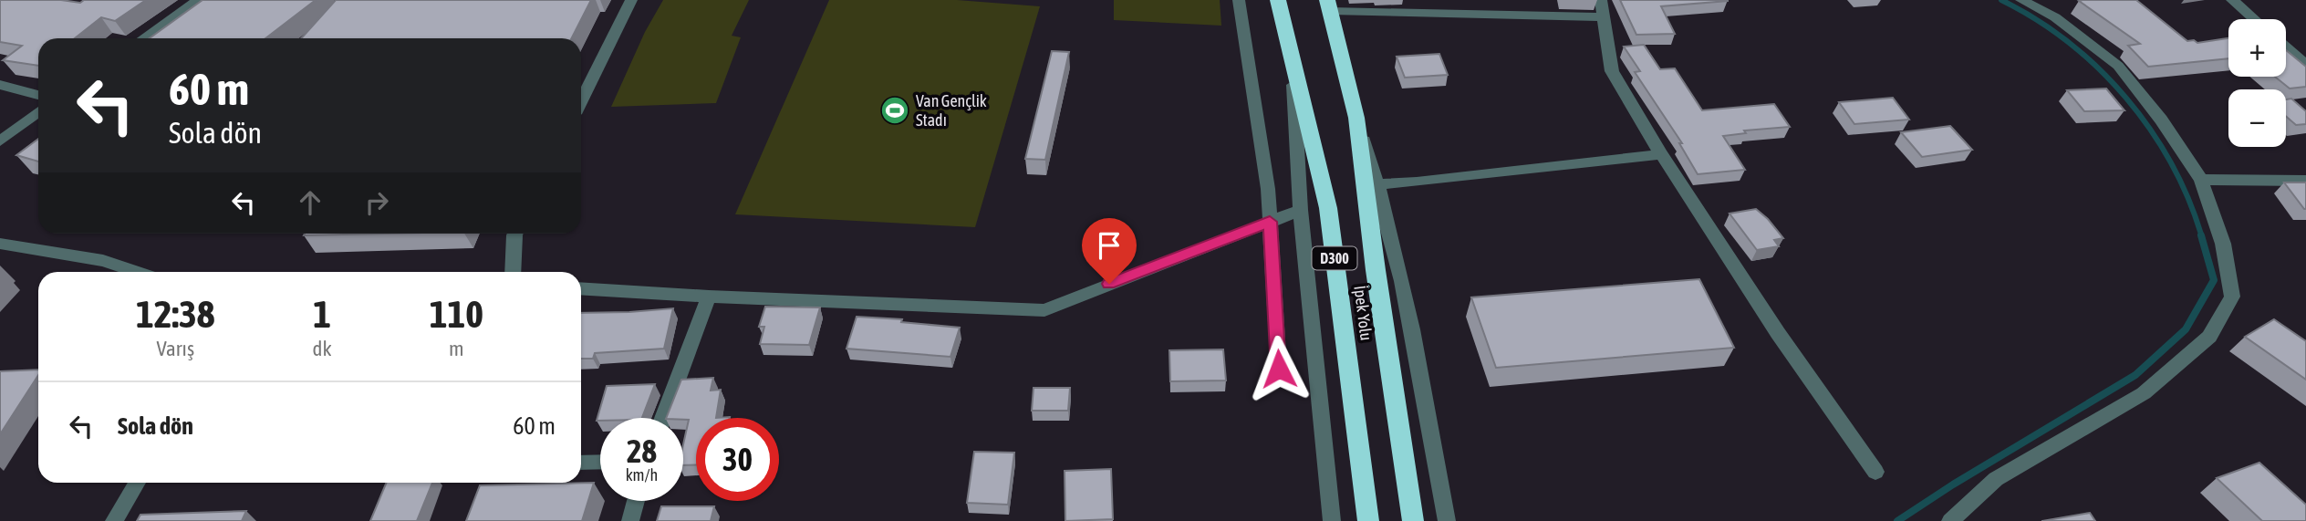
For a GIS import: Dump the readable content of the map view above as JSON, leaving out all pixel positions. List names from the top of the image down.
{
  "streets": {
    "highway": ["D300", "İpek Yolu"]
  },
  "places": {
    "sports": ["Van Gençlik Stadı"]
  },
  "page": {
    "map_buttons": ["+", "−"],
    "turn": ["60 m", "Sola dön"],
    "eta": [
      "12:38",
      "Varış",
      "1",
      "dk",
      "110",
      "m"
    ],
    "list": [
      {
        "name": "Sola dön",
        "value": "60 m"
      }
    ],
    "speed": "28 km/h",
    "limit": "30"
  }
}
